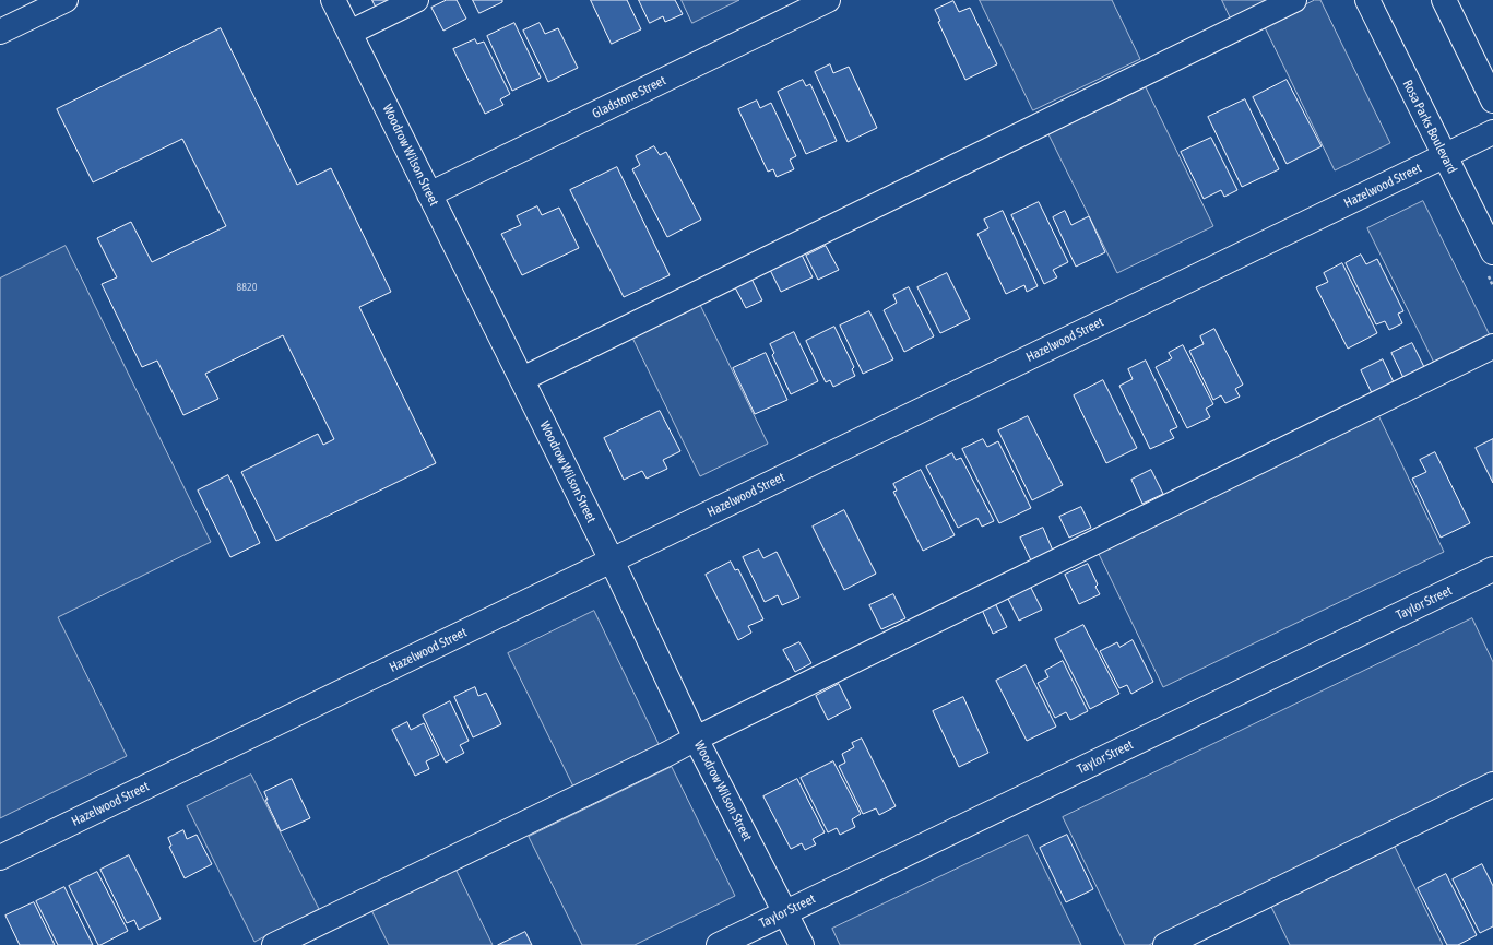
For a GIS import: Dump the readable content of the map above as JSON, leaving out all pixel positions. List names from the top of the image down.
{
  "streets": {
    "street": [
      "Gladstone Street",
      "Rosa Parks Boulevard",
      "Woodrow Wilson Street",
      "Hazelwood Street",
      "Taylor Street"
    ]
  },
  "crossings": [
    ["Gladstone Street", "Woodrow Wilson Street"],
    ["Rosa Parks Boulevard", "Hazelwood Street"],
    ["Woodrow Wilson Street", "Hazelwood Street"],
    ["Woodrow Wilson Street", "Taylor Street"]
  ],
  "house_numbers": ["8820"]
}
